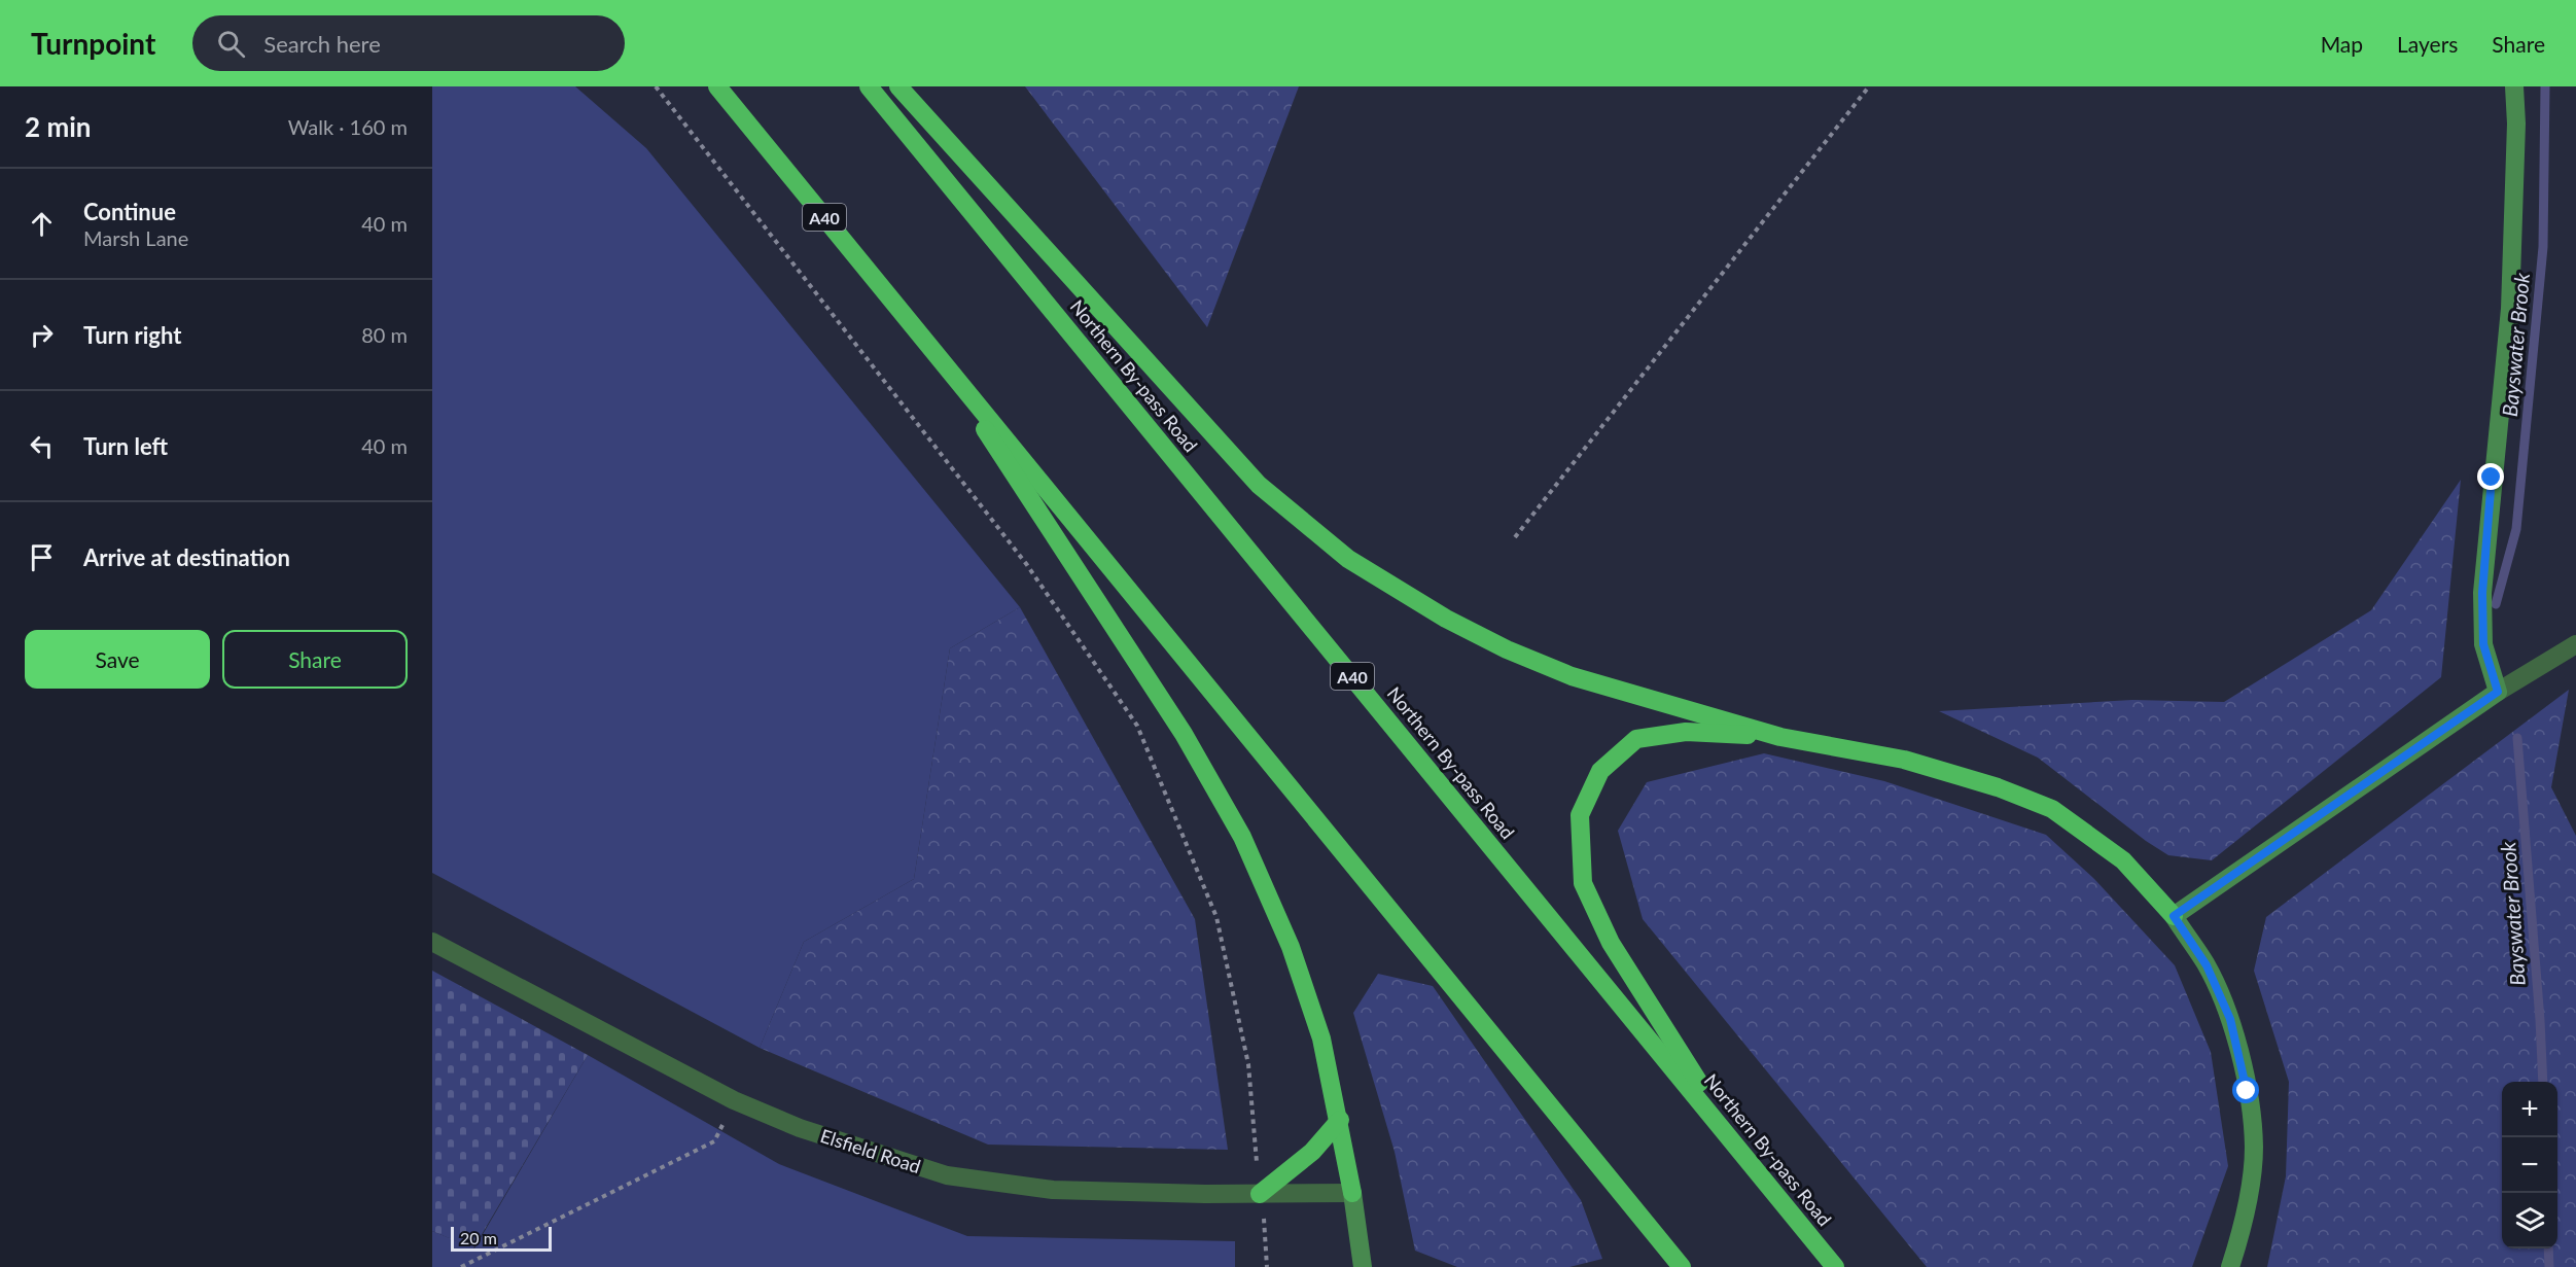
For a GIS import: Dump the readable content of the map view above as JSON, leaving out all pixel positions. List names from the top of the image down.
{
  "streets": {
    "highway": ["A40", "Northern By-pass Road"],
    "street": ["Elsfield Road"]
  },
  "water": ["Bayswater Brook"],
  "scale_bar": "20 m",
  "page": {
    "header": "Turnpoint",
    "search": "Search here",
    "nav": ["Map", "Layers", "Share"],
    "heading": ["2 min", "Walk · 160 m"],
    "list": [
      ["Continue", "Marsh Lane", "40 m"],
      ["Turn right", "80 m"],
      ["Turn left", "40 m"],
      "Arrive at destination"
    ],
    "buttons": ["Save", "Share"],
    "map_buttons": ["+", "−"],
    "scale": "20 m"
  }
}
